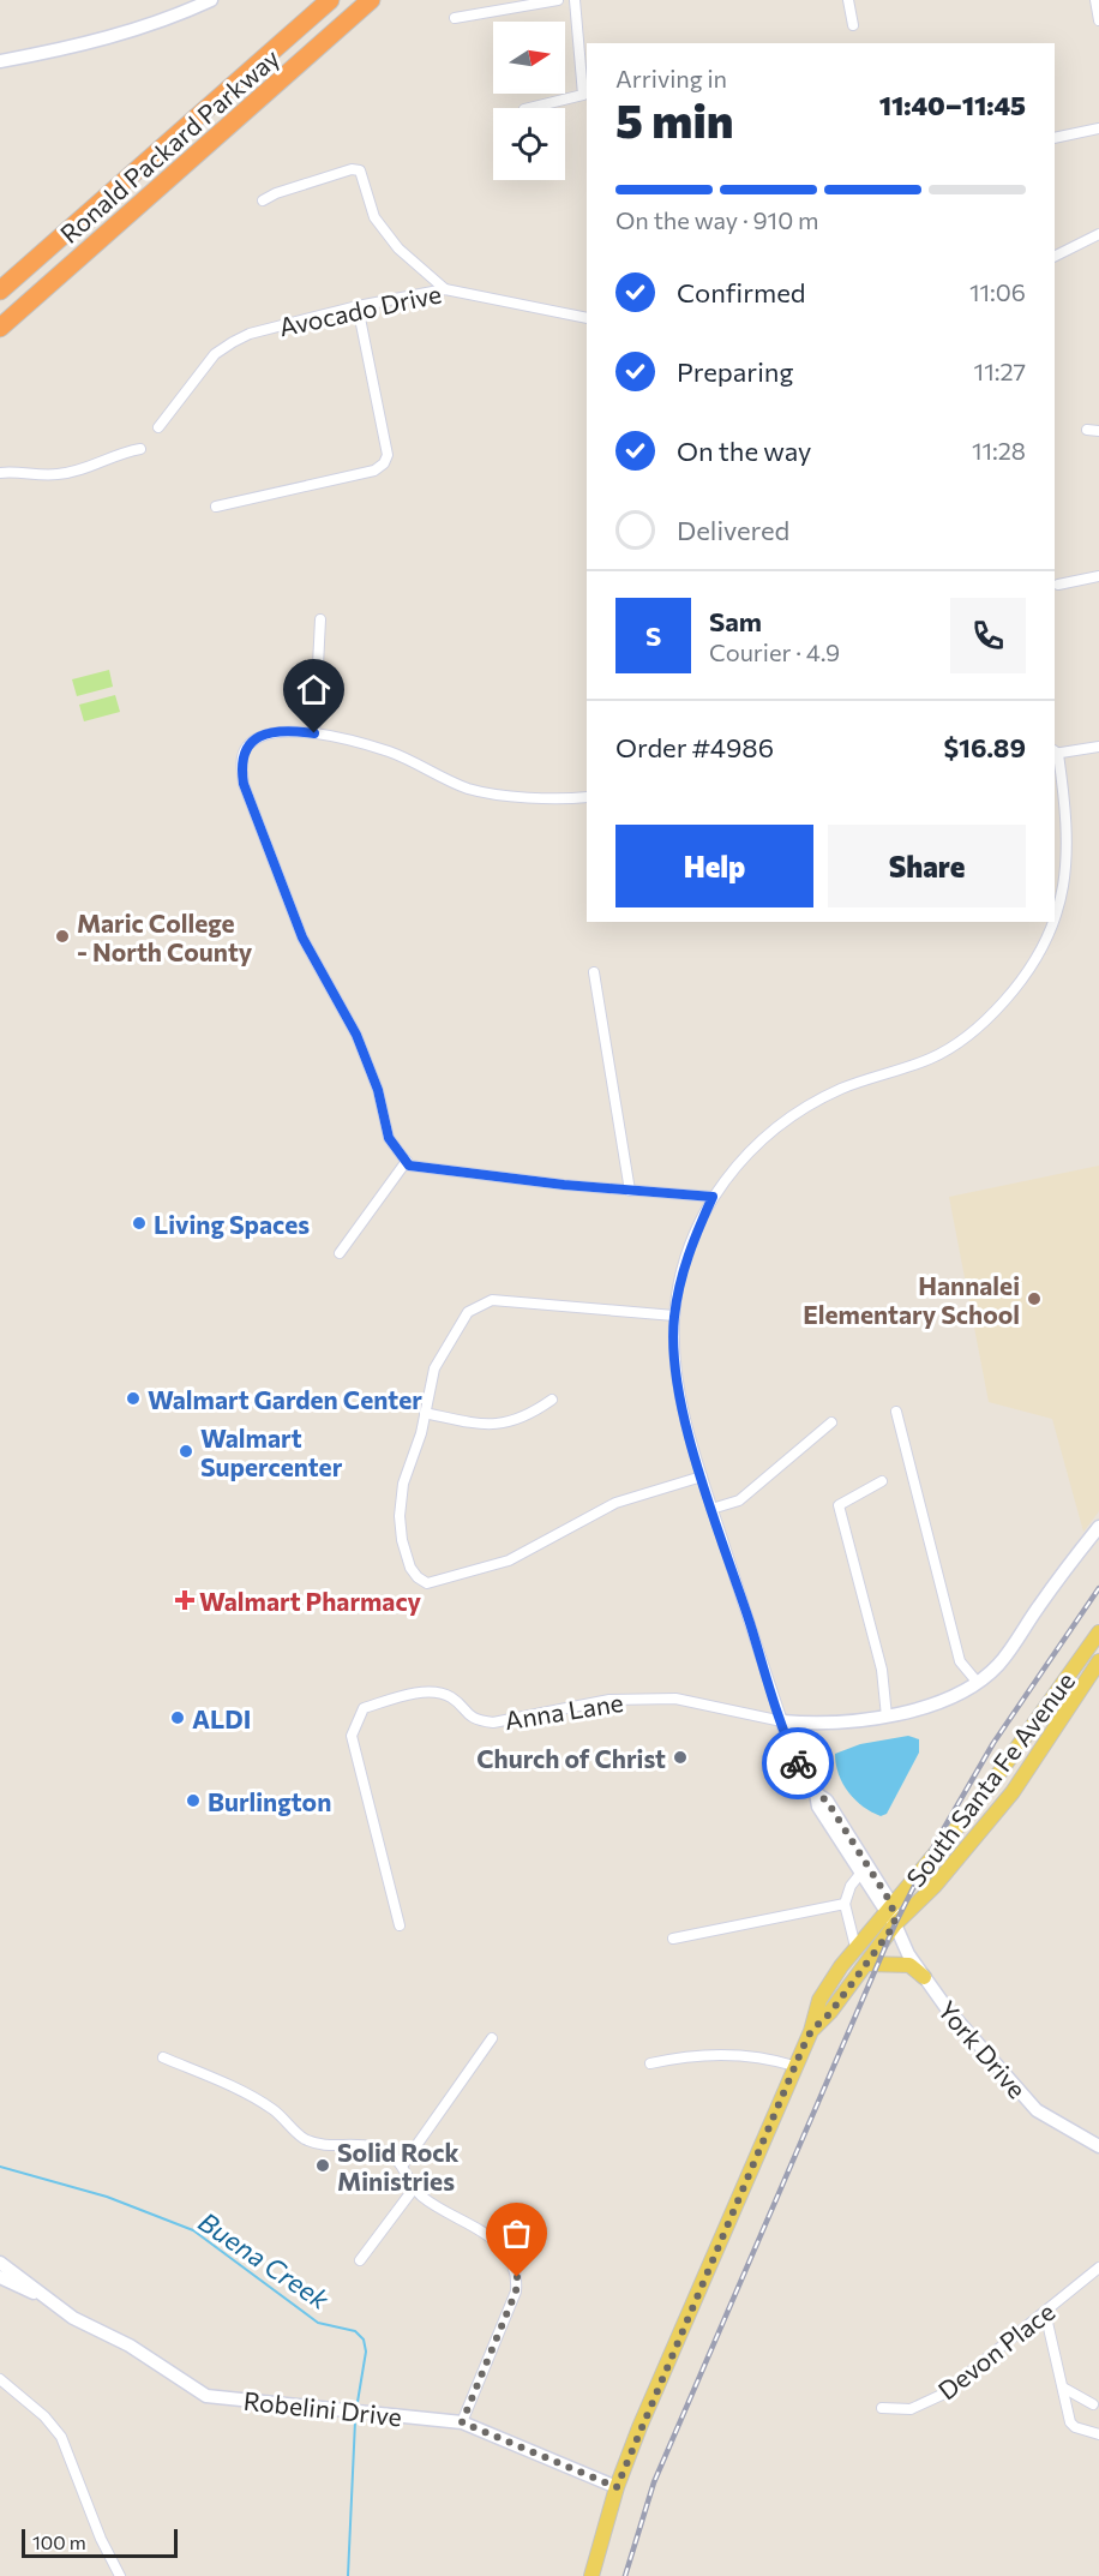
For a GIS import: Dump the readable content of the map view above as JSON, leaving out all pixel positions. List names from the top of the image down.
{
  "streets": {
    "highway": ["Ronald Packard Parkway"],
    "main road": ["South Santa Fe Avenue"],
    "street": [
      "Avocado Drive",
      "Anna Lane",
      "York Drive",
      "Devon Place",
      "Robelini Drive"
    ]
  },
  "crossings": [
    ["South Santa Fe Avenue", "York Drive"],
    ["South Santa Fe Avenue", "Robelini Drive"]
  ],
  "water": ["Buena Creek"],
  "places": {
    "other": [
      "Maric College - North County",
      "Living Spaces",
      "Hannalei Elementary School",
      "Walmart Garden Center",
      "Walmart Supercenter",
      "ALDI",
      "Church of Christ",
      "Burlington",
      "Solid Rock Ministries"
    ],
    "health": ["Walmart Pharmacy"]
  },
  "scale_bar": "100 m",
  "north": "right",
  "page": {
    "heading": ["5 min", "Arriving in", "11:40–11:45"],
    "panel": [
      "Sam",
      "Courier · 4.9",
      "Order #4986",
      "$16.89"
    ],
    "bar": "On the way · 910 m",
    "list": [
      ["Confirmed", "11:06"],
      ["Preparing", "11:27"],
      ["On the way", "11:28"],
      "Delivered"
    ],
    "round": "S",
    "buttons": ["Help", "Share"],
    "scale": "100 m"
  }
}
